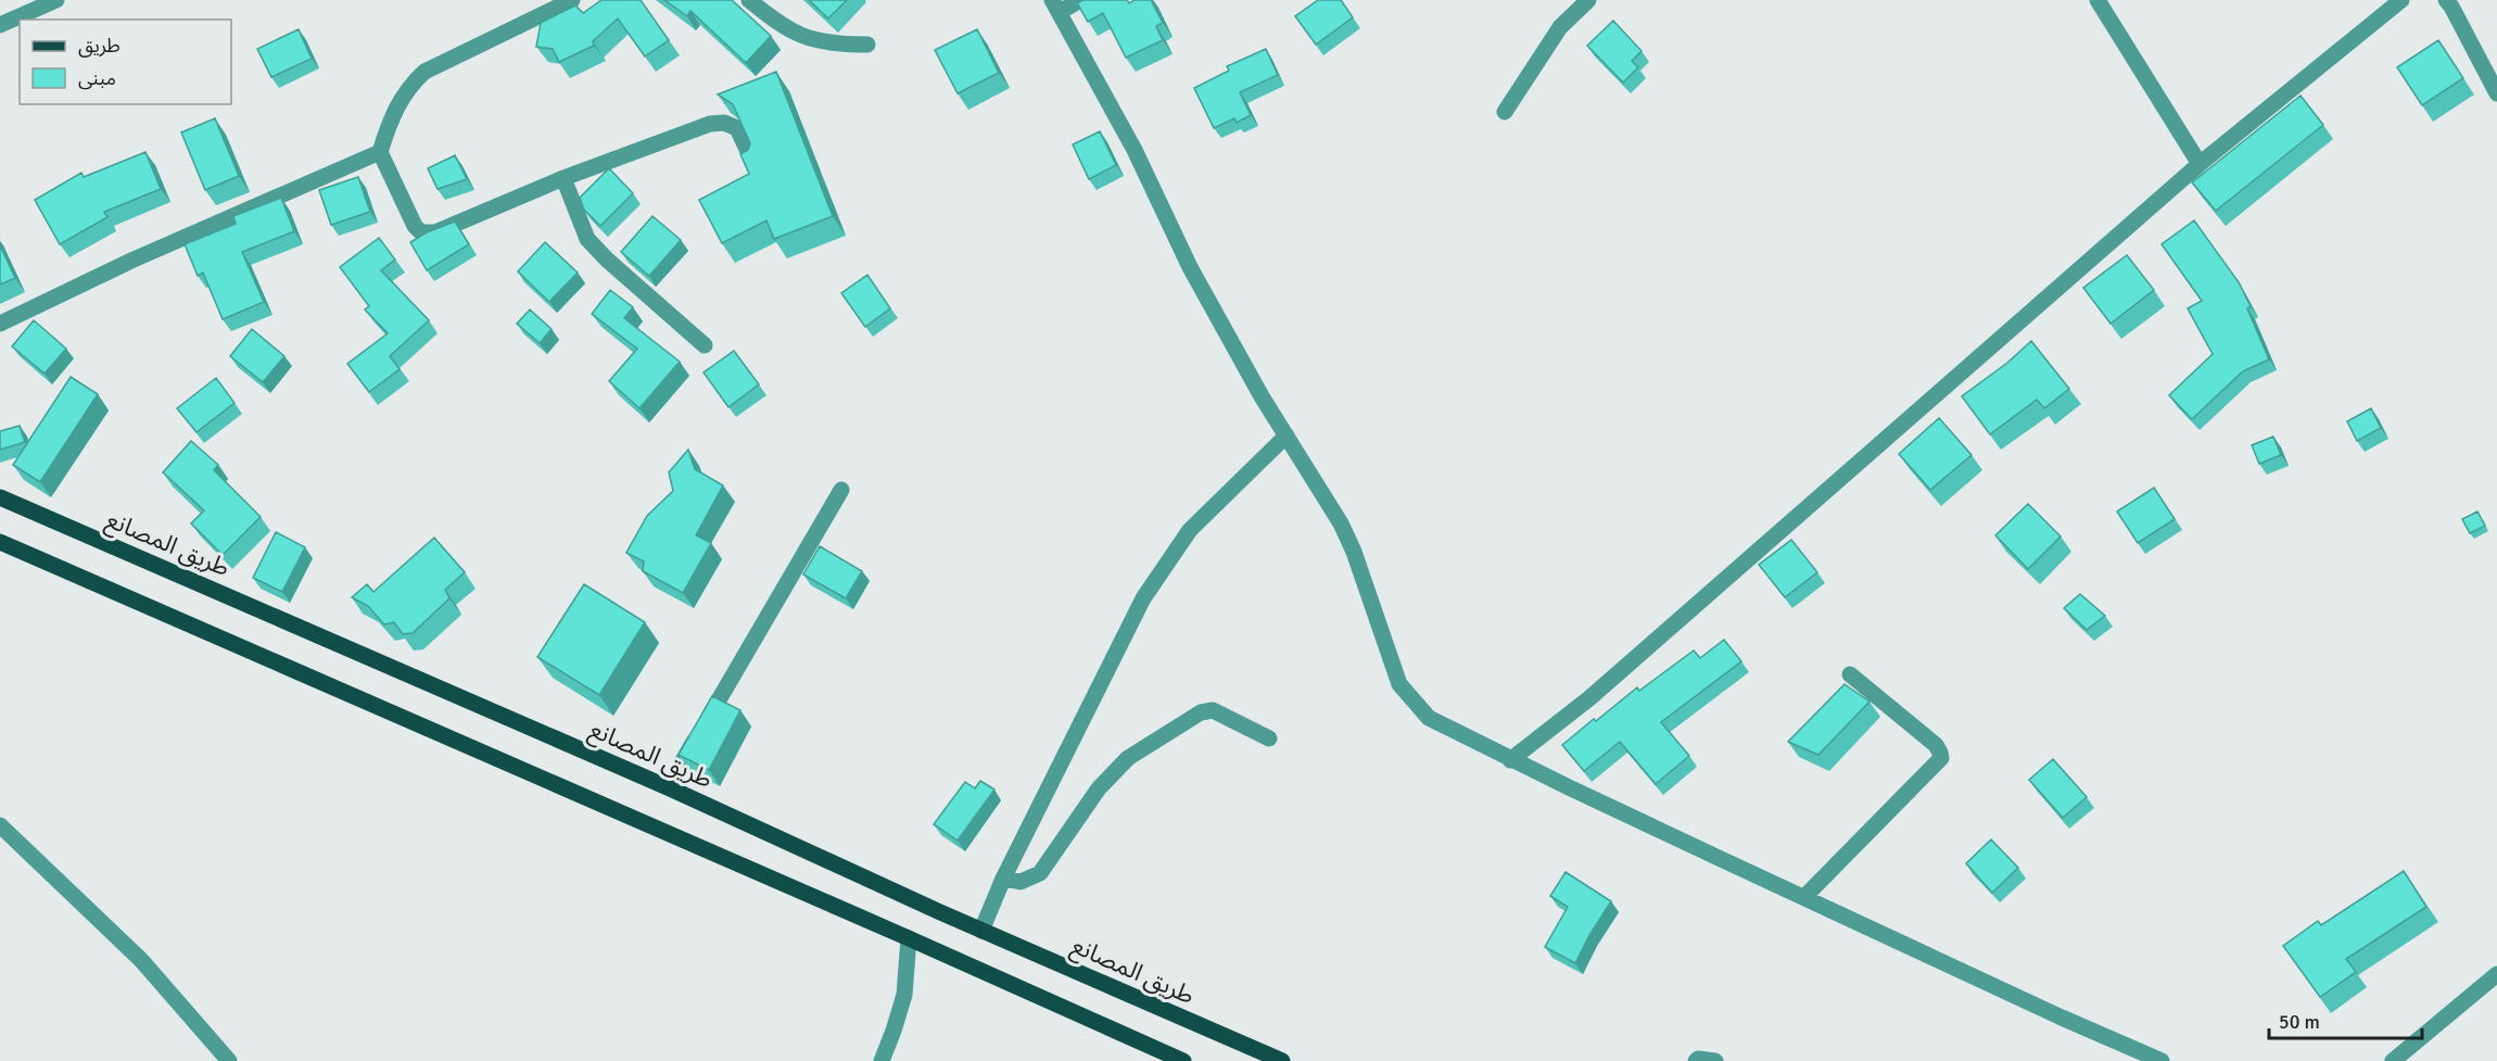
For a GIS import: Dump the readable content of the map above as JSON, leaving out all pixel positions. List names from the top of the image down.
{
  "streets": {
    "main road": ["طريق المصانع"]
  },
  "legend": ["طريق", "مبنى"],
  "scale_bar": "50 m"
}
